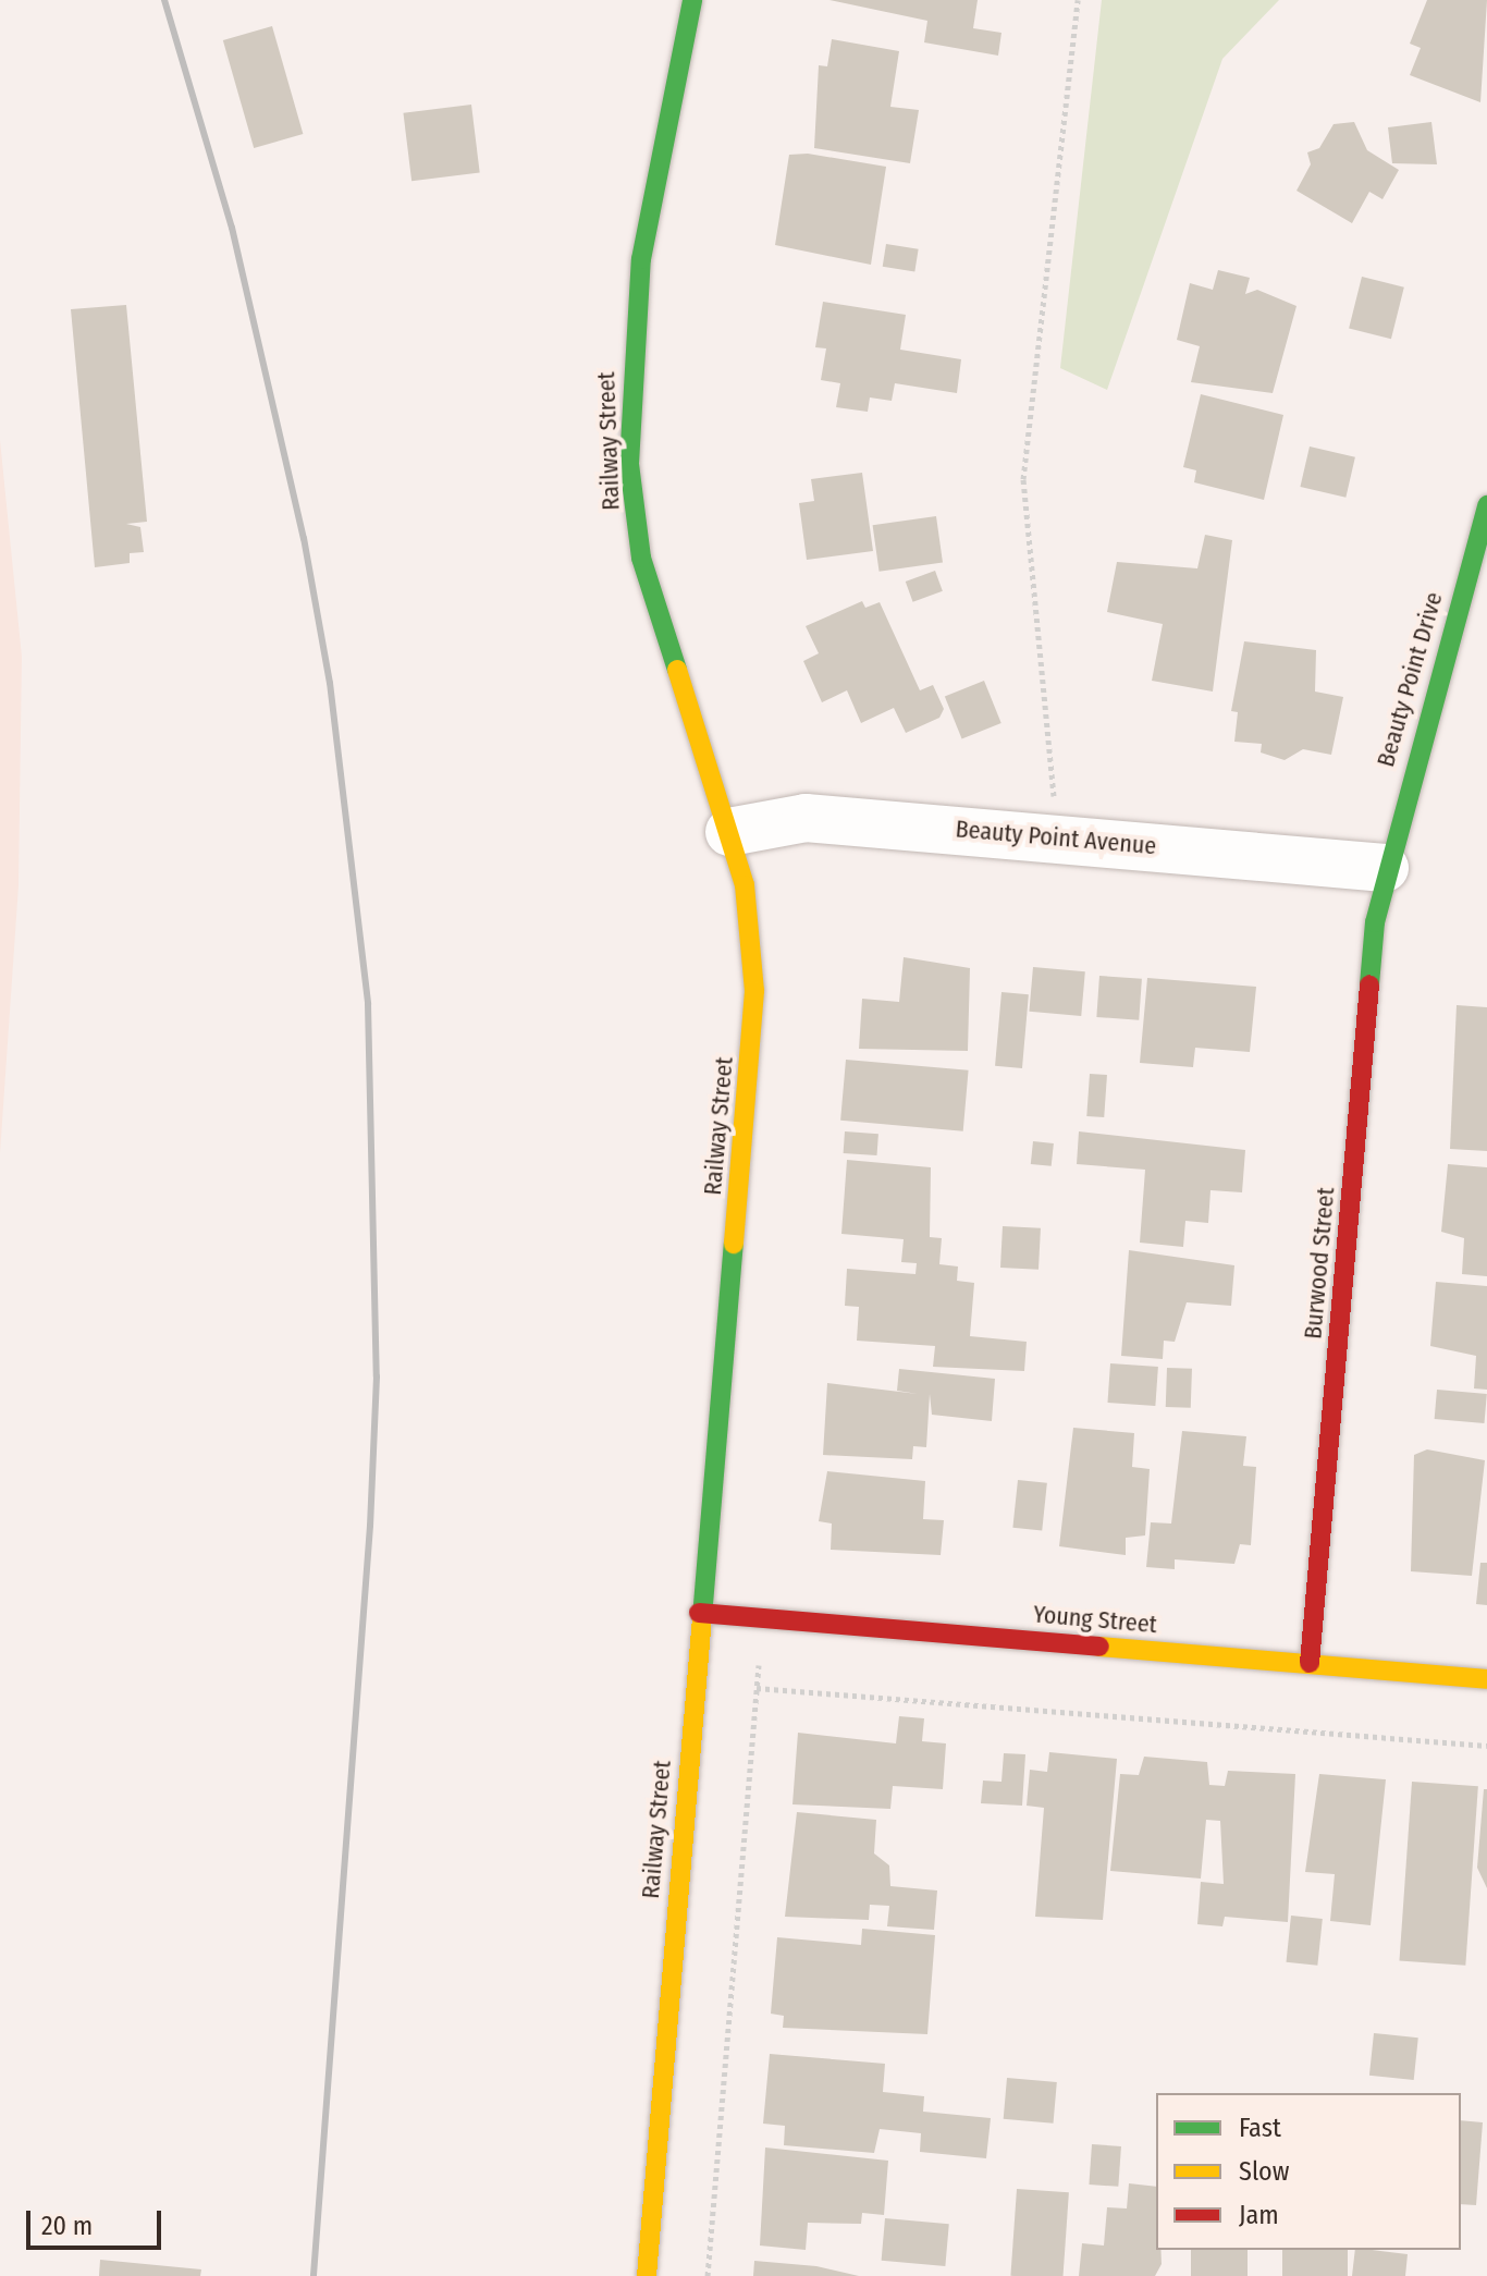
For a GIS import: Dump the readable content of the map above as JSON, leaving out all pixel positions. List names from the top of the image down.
{
  "streets": {
    "street": [
      "Railway Street",
      "Beauty Point Drive",
      "Beauty Point Avenue",
      "Burwood Street",
      "Young Street"
    ]
  },
  "crossings": [
    ["Railway Street", "Beauty Point Avenue"],
    ["Railway Street", "Young Street"],
    ["Beauty Point Drive", "Beauty Point Avenue"],
    ["Beauty Point Drive", "Burwood Street"],
    ["Beauty Point Avenue", "Burwood Street"],
    ["Burwood Street", "Young Street"]
  ],
  "legend": ["Fast", "Slow", "Jam"],
  "scale_bar": "20 m"
}
